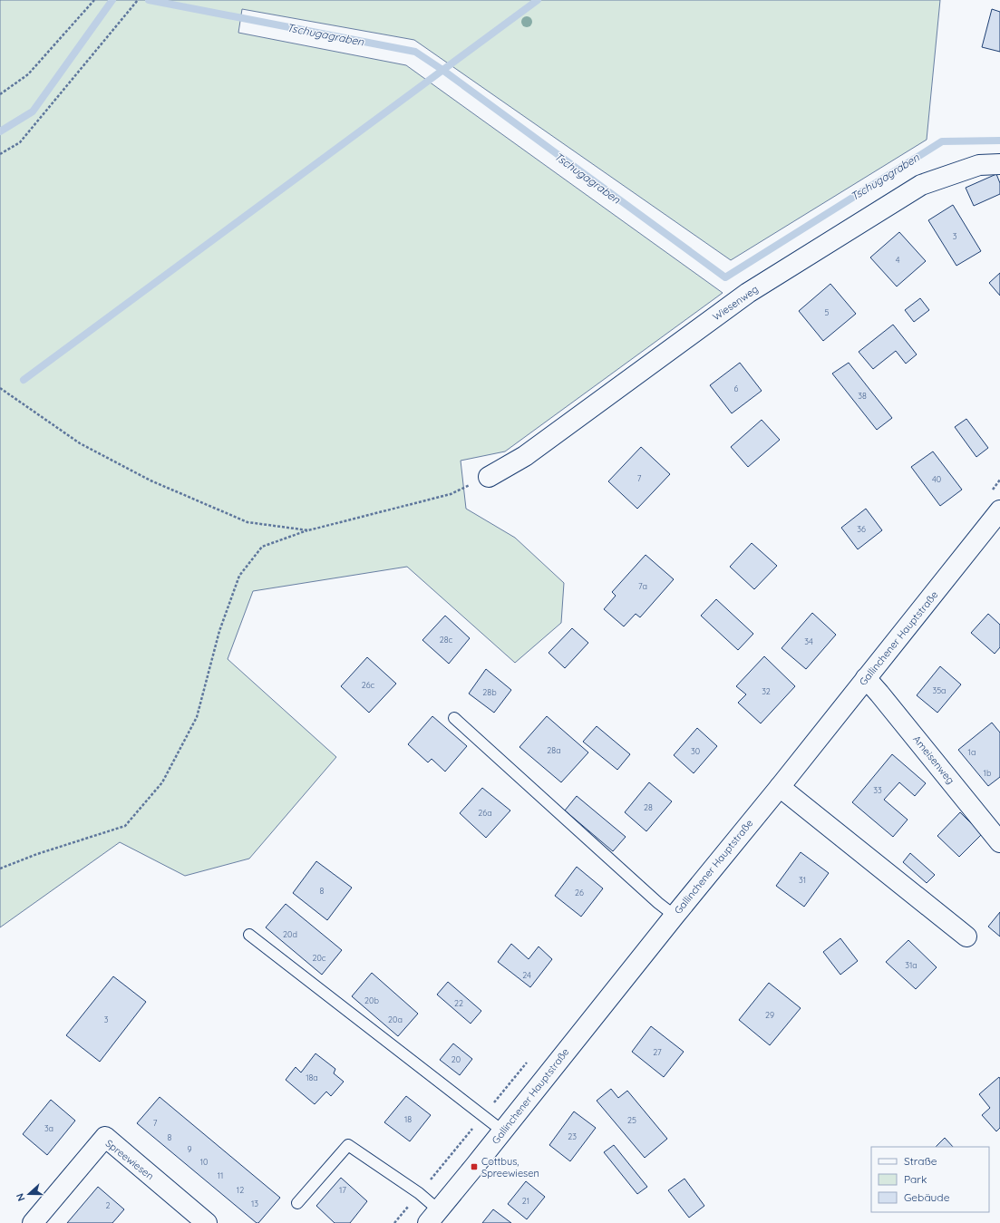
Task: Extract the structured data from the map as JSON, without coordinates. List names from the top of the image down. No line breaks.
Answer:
{"streets":{"street":["Wiesenweg","Gallinchener Hauptstraße","Ameisenweg","Spreewiesen"]},"crossings":[["Gallinchener Hauptstraße","Ameisenweg"]],"water":["Tschugagraben"],"places":{"transit":["Cottbus, Spreewiesen"]},"house_numbers":["3","4","5","6","38","7","40","36","7a","28c","34","26c","35a","32","28b","28a","30","1a","1b","33","28","26a","31","8","26","20d","20c","31a","24","20b","22","29","3","20a","27","20","18a","18","25","7","3a","23","8","9","10","11","12","17","21","13","2"],"legend":["Straße","Park","Gebäude"],"north":"left"}
